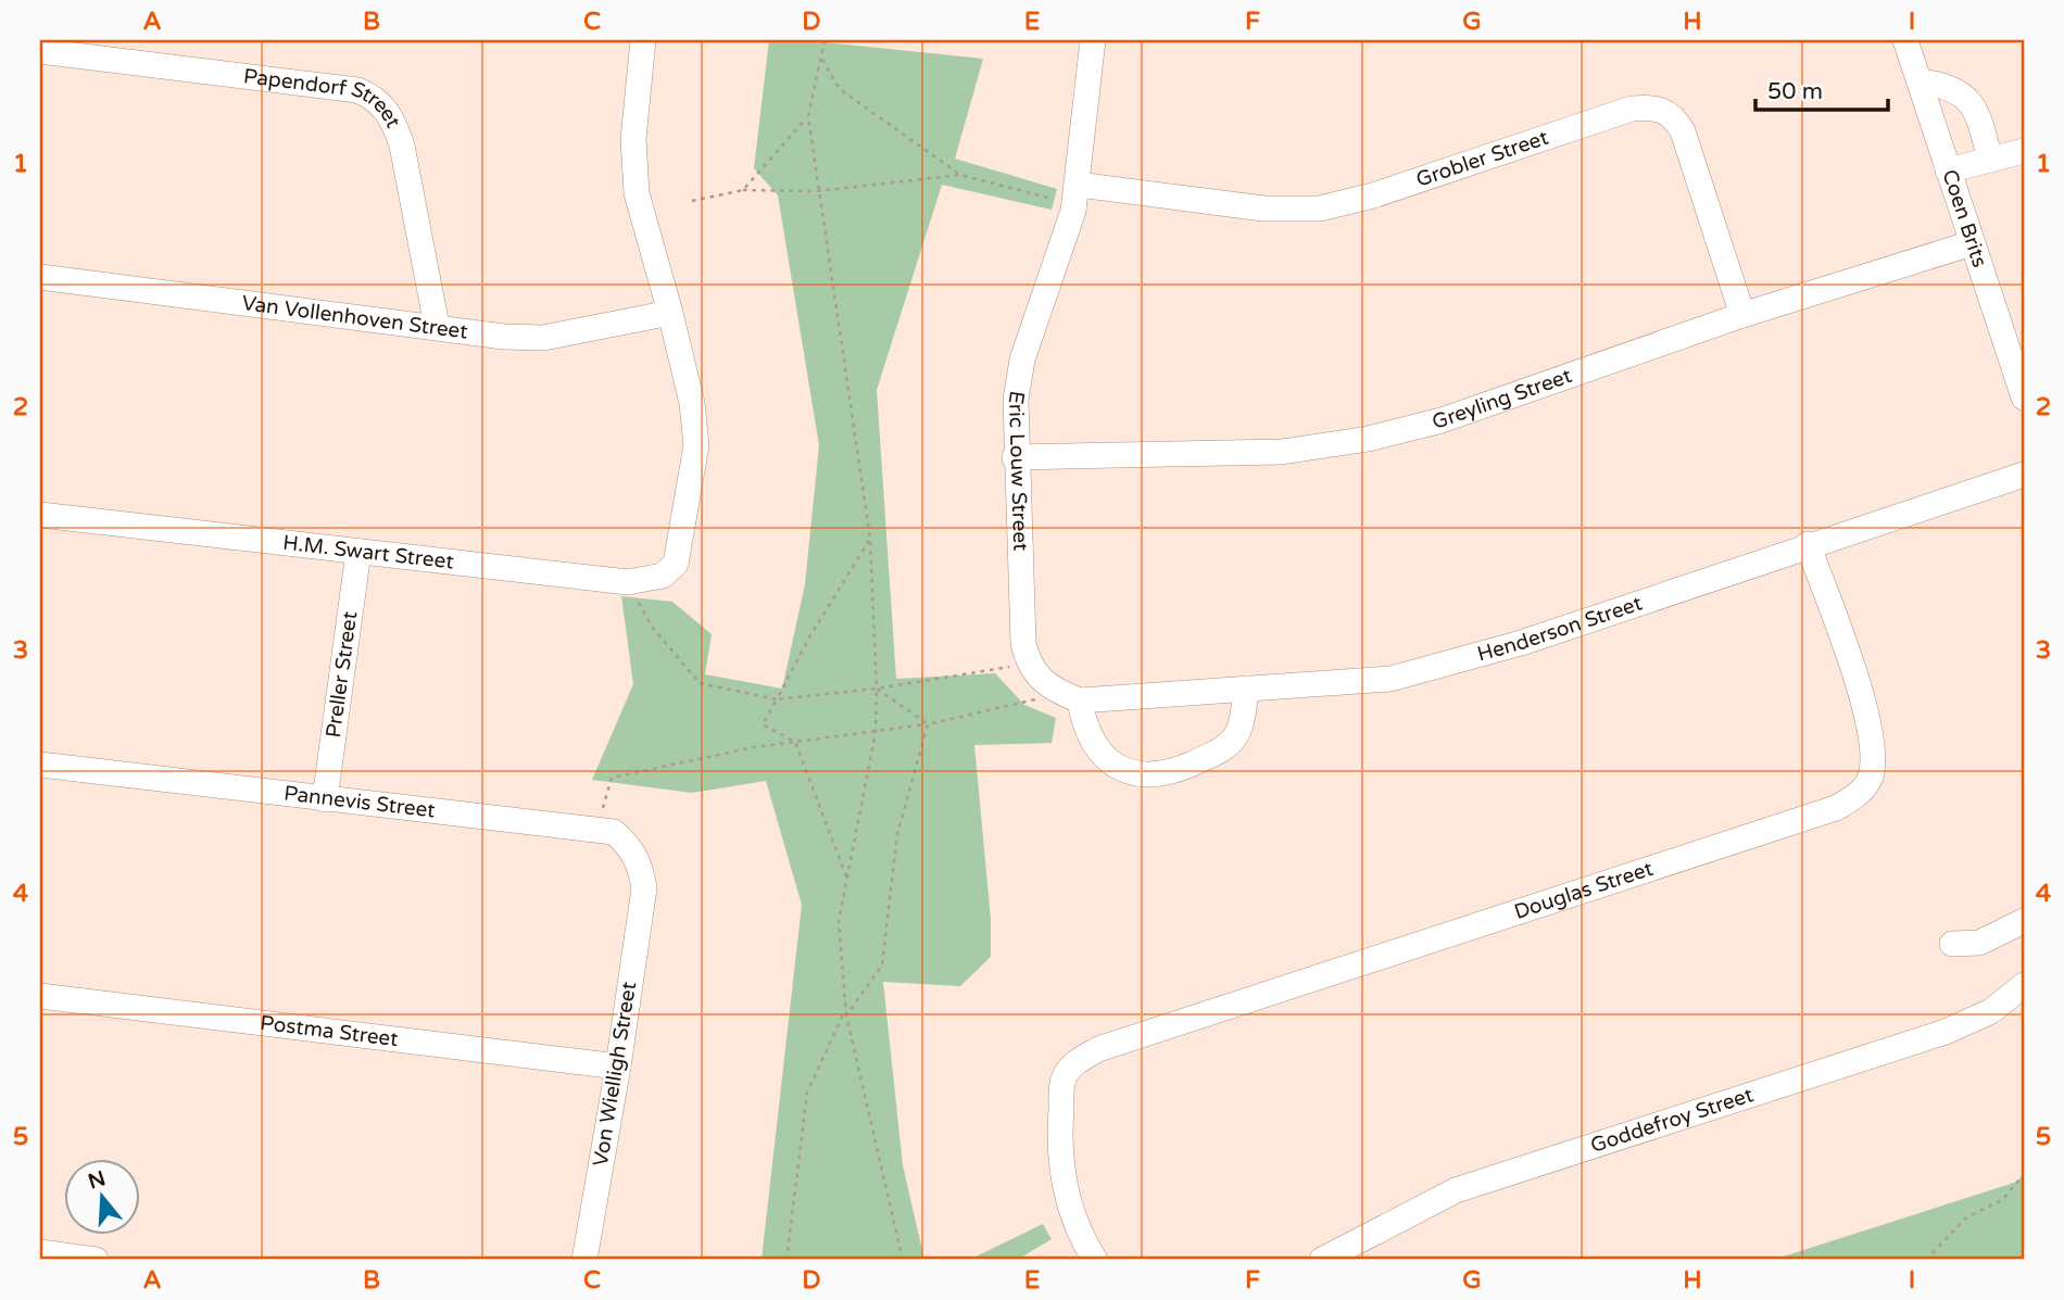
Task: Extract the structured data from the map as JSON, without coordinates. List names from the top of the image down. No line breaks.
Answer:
{"streets":{"street":["Papendorf Street","Grobler Street","Coen Brits","Van Vollenhoven Street","Greyling Street","Eric Louw Street","H.M. Swart Street","Henderson Street","Preller Street","Pannevis Street","Douglas Street","Postma Street","Von Wielligh Street","Goddefroy Street"]},"crossings":[["Papendorf Street","Van Vollenhoven Street"],["Grobler Street","Greyling Street"],["Grobler Street","Eric Louw Street"],["Coen Brits","Greyling Street"],["Van Vollenhoven Street","H.M. Swart Street"],["Greyling Street","Eric Louw Street"],["H.M. Swart Street","Preller Street"],["Henderson Street","Douglas Street"],["Preller Street","Pannevis Street"],["Pannevis Street","Von Wielligh Street"],["Postma Street","Von Wielligh Street"]],"scale_bar":"50 m","north":"top","grid":{"columns":["A","B","C","D","E","F","G","H","I"],"rows":["1","2","3","4","5"]}}
